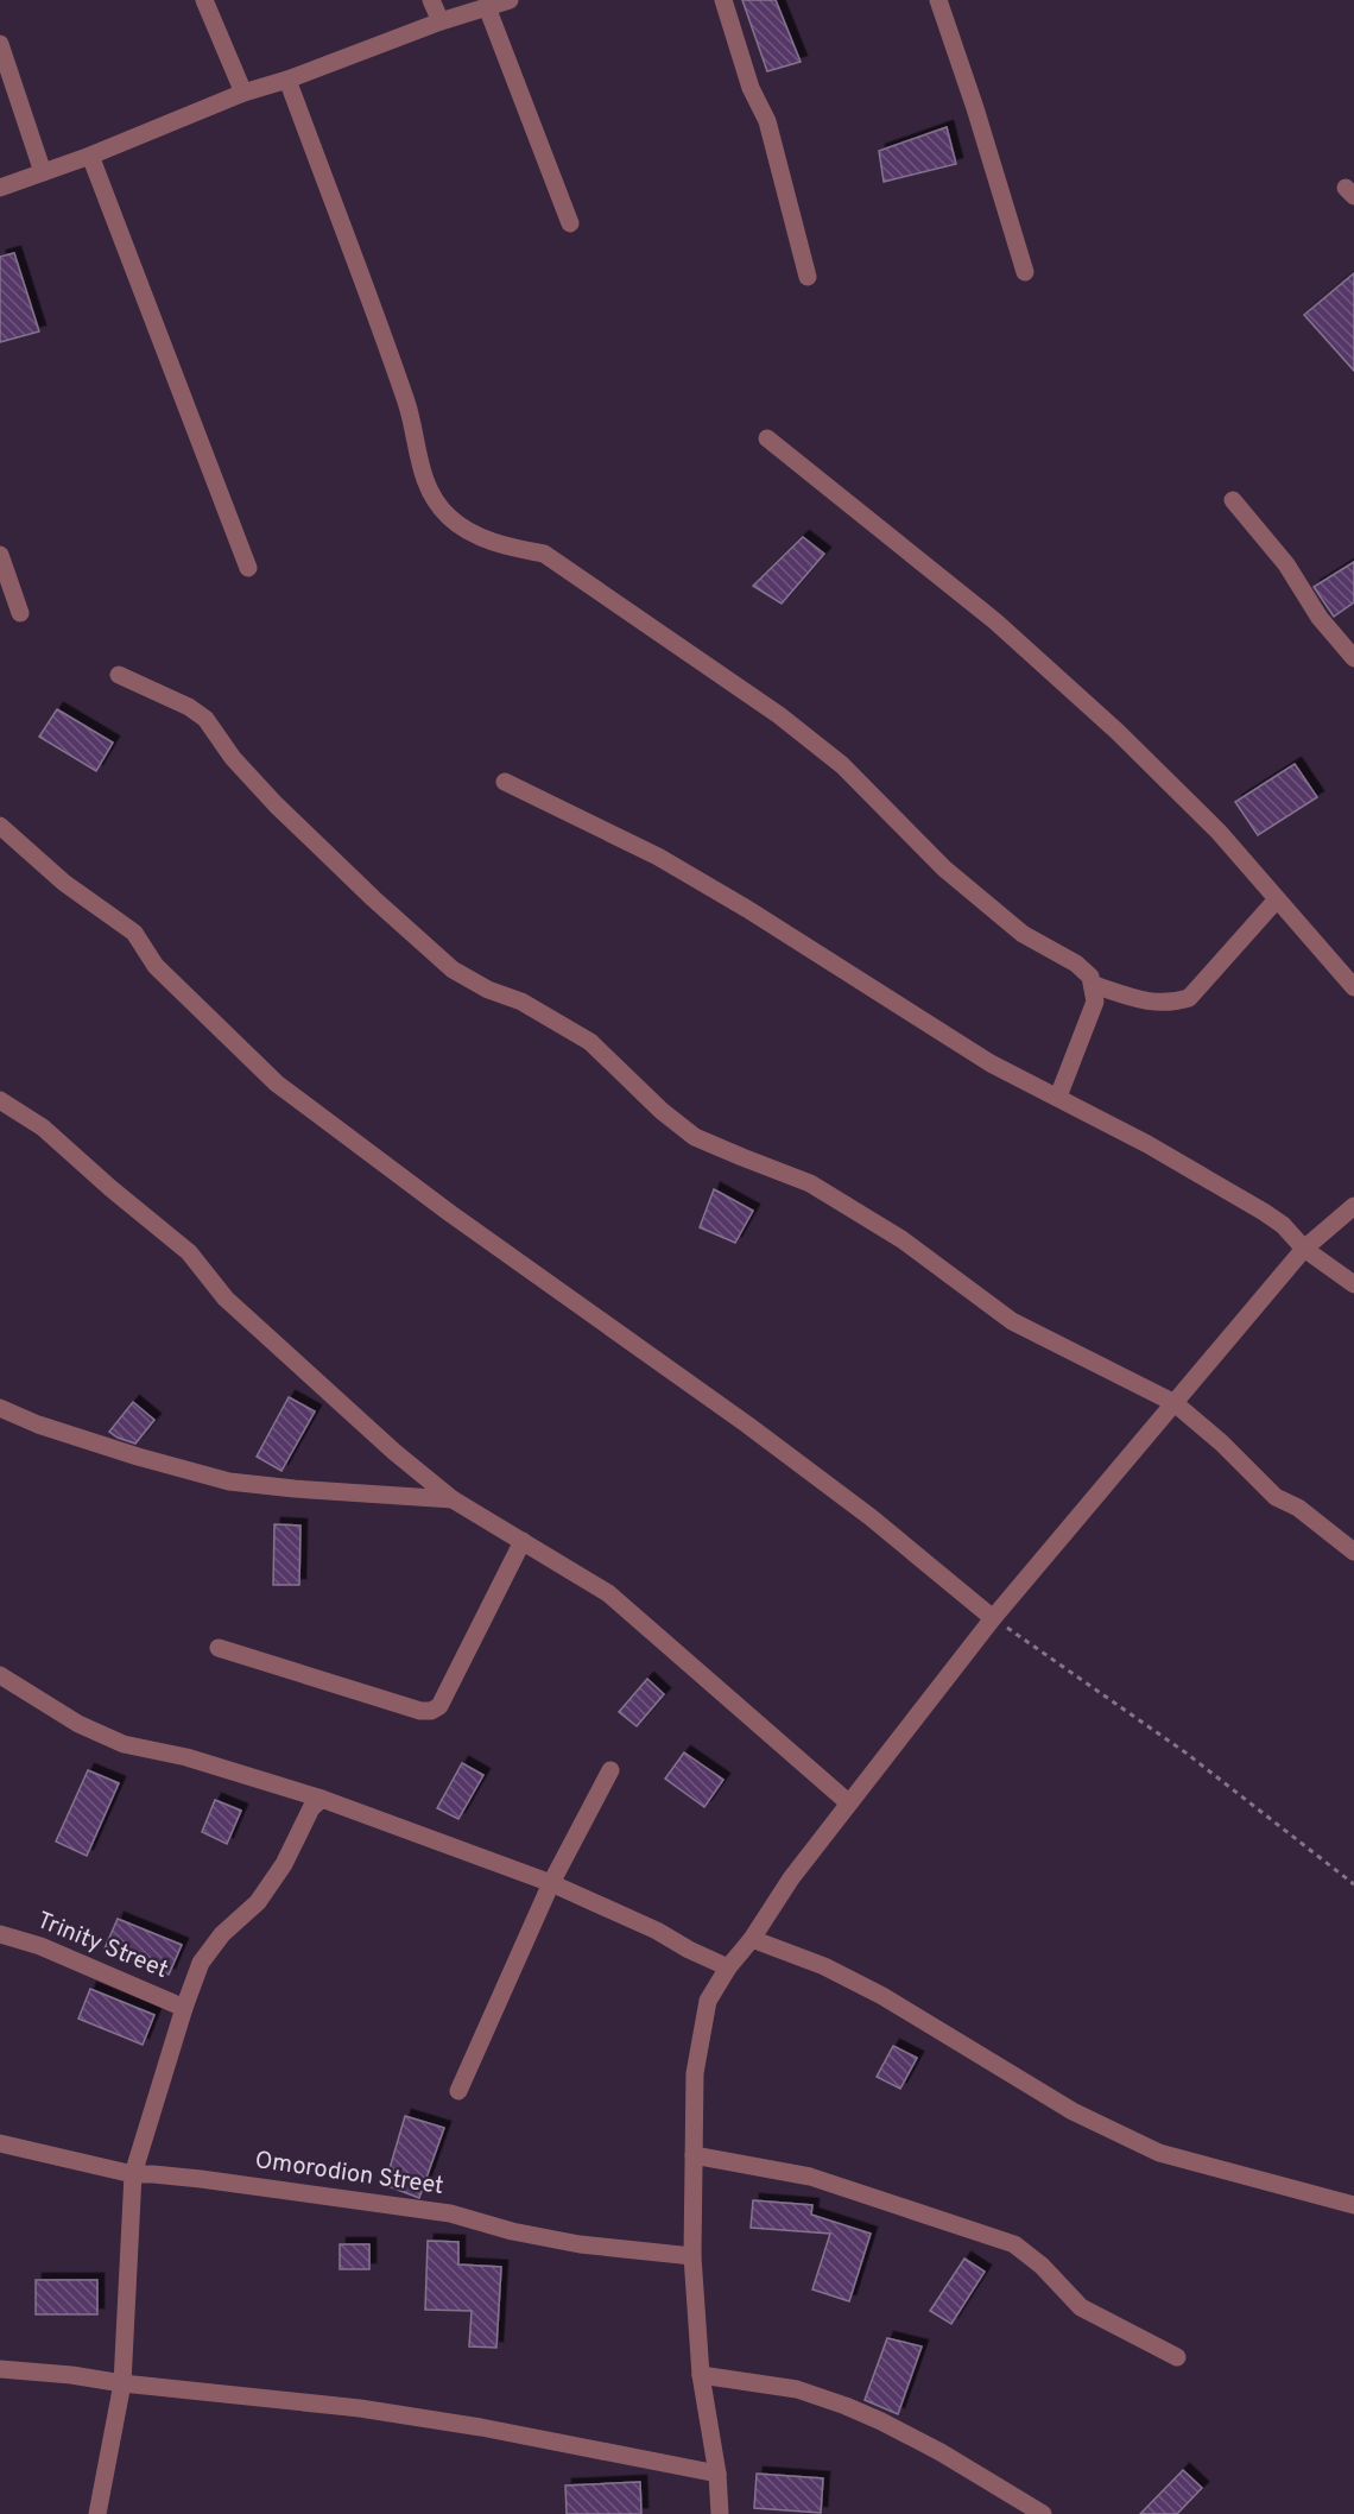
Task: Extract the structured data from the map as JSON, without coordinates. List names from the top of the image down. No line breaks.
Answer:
{"streets":{"street":["Trinity Street","Omorodion Street"]}}
